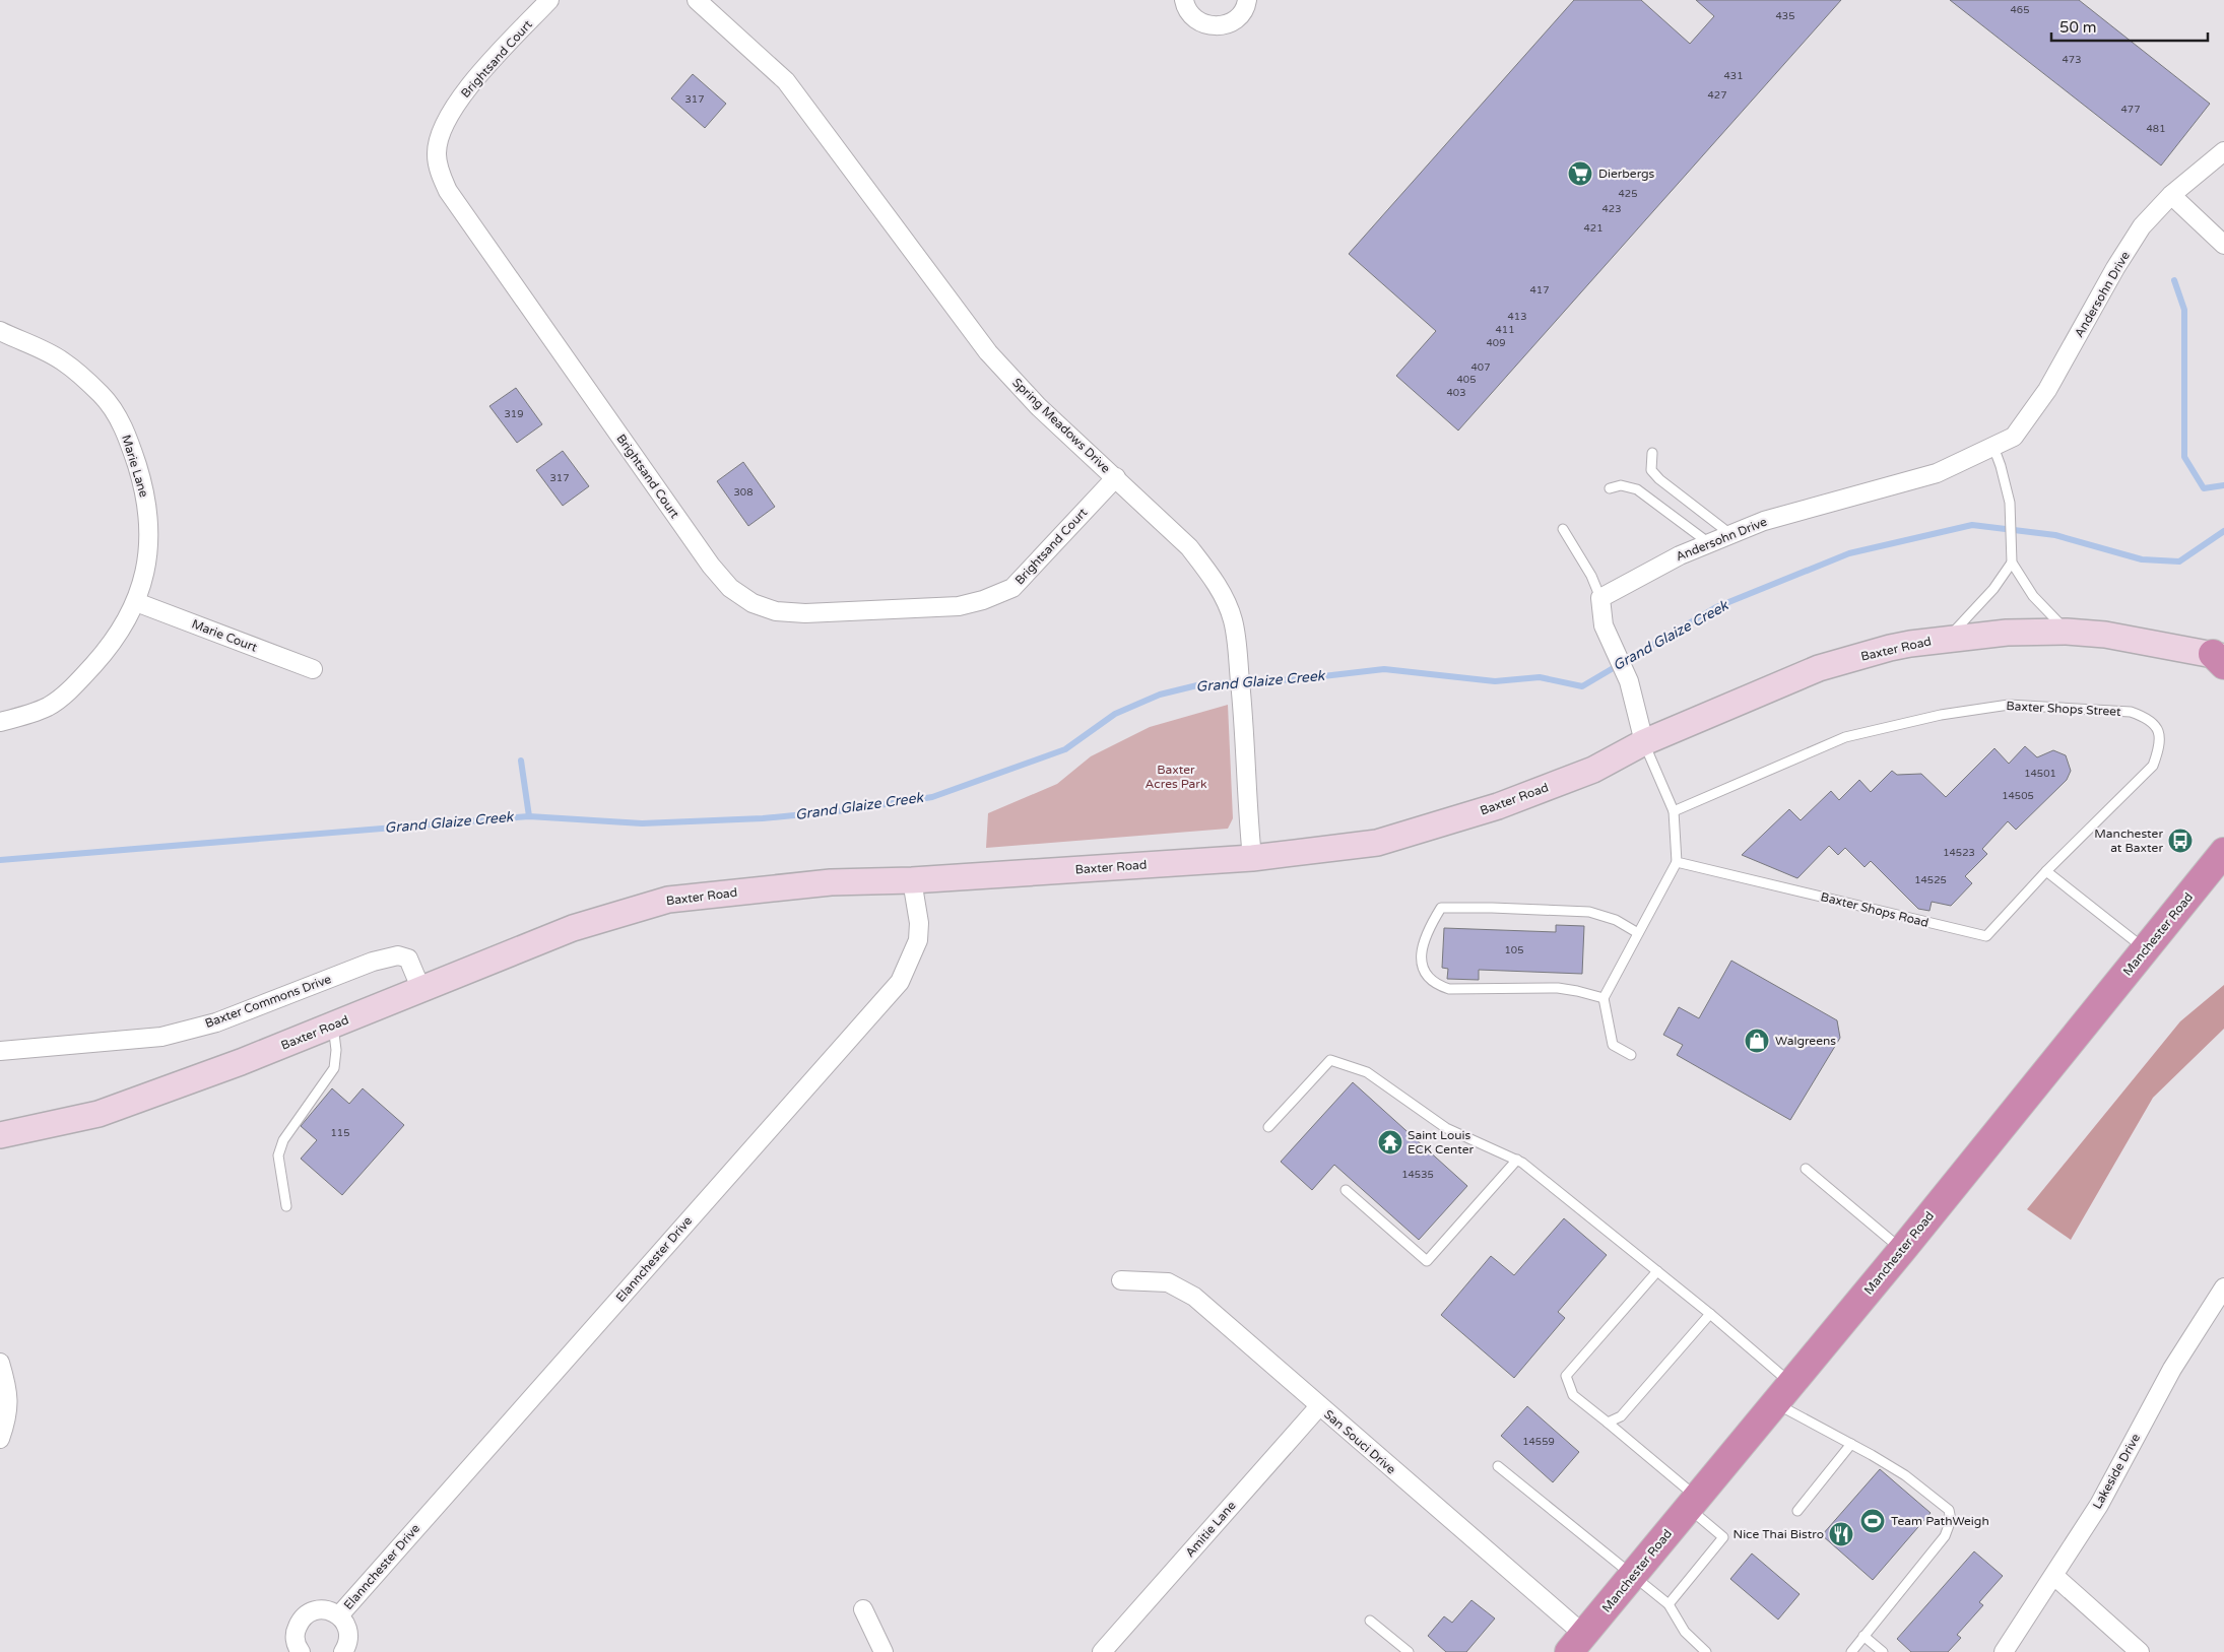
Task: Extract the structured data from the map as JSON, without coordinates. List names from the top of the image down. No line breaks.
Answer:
{"streets":{"highway":["Manchester Road"],"main road":["Baxter Road"],"street":["Brightsand Court","Andersohn Drive","Spring Meadows Drive","Marie Lane","Marie Court","Baxter Commons Drive","Elannchester Drive","San Souci Drive","Lakeside Drive","Amitie Lane"],"lane":["Baxter Shops Street","Baxter Shops Road"]},"crossings":[["Brightsand Court","Spring Meadows Drive"],["Spring Meadows Drive","Baxter Road"],["Marie Lane","Marie Court"],["Baxter Road","Baxter Commons Drive"],["Baxter Road","Elannchester Drive"],["Baxter Shops Street","Baxter Shops Road"],["Manchester Road","San Souci Drive"],["San Souci Drive","Amitie Lane"]],"water":["Grand Glaize Creek"],"parks":["Baxter Acres Park"],"places":{"supermarket":["Dierbergs"],"bus stop":["Manchester at Baxter"],"shop":["Walgreens"],"temple":["Saint Louis ECK Center"],"sports":["Team PathWeigh"],"restaurant":["Nice Thai Bistro"]},"house_numbers":["465","435","473","431","427","317","477","481","425","423","421","417","413","411","409","407","405","403","319","317","308","14501","14505","14523","14525","105","115","14535","14559"],"scale_bar":"50 m"}
